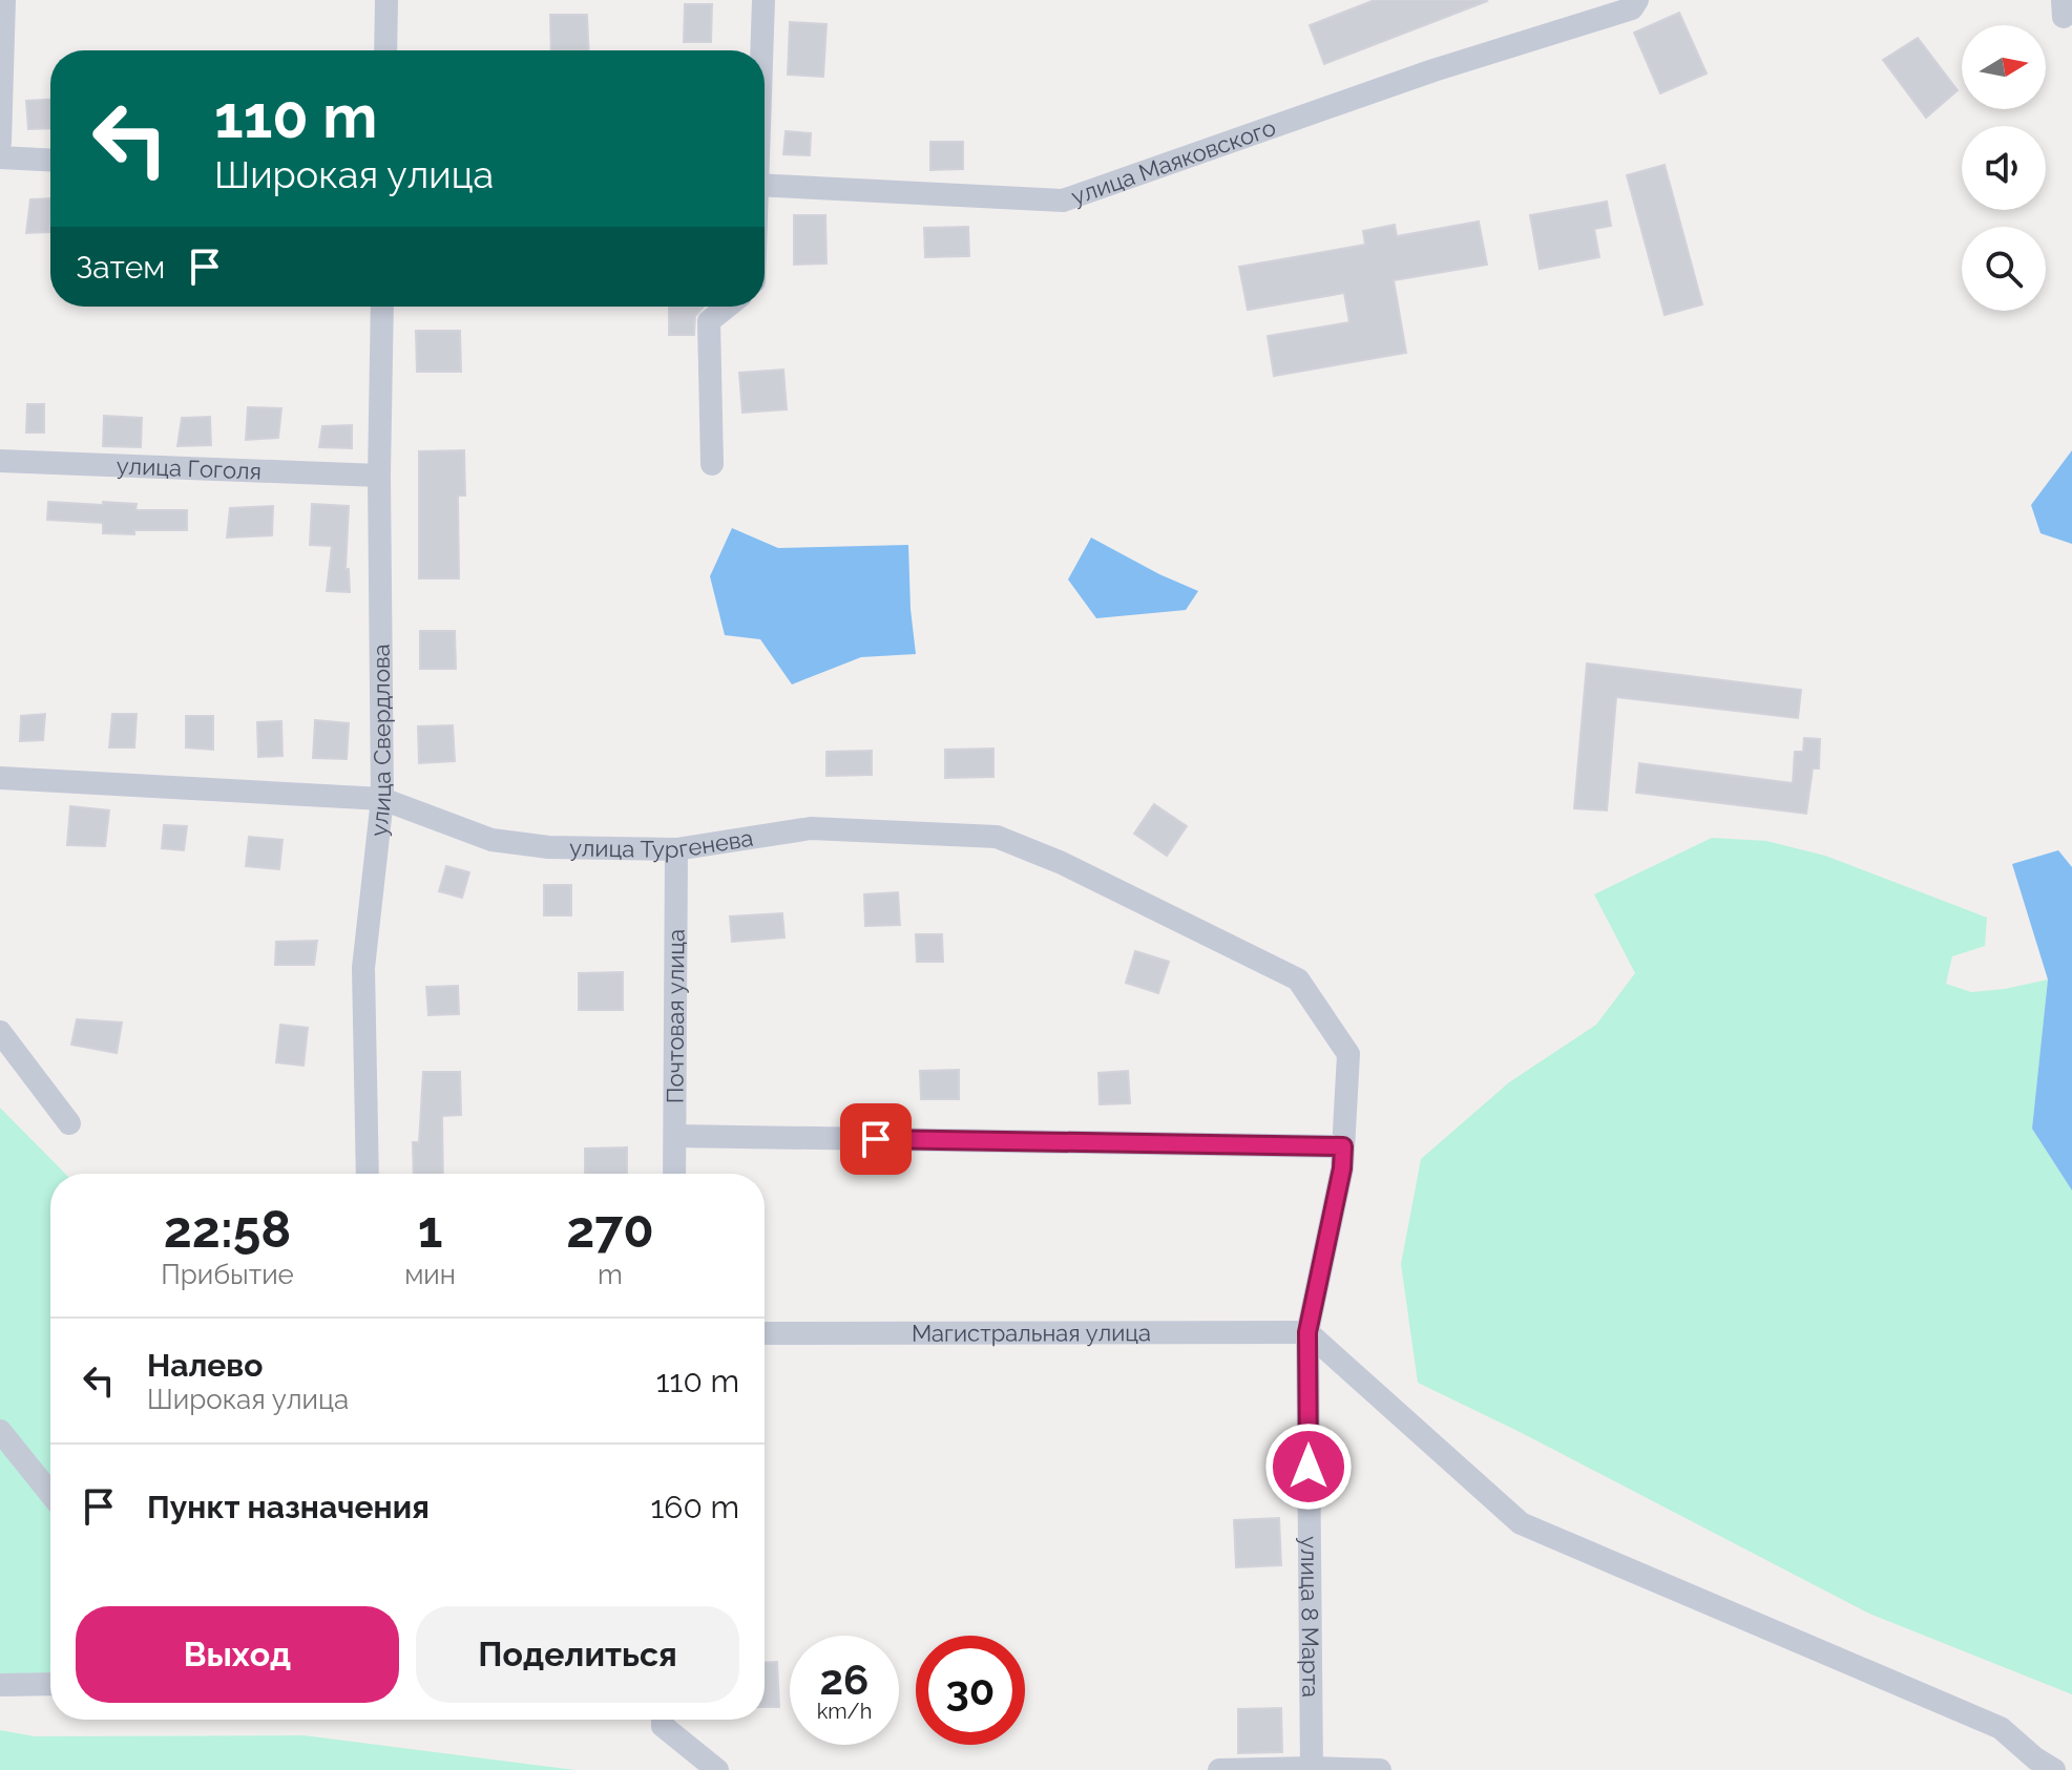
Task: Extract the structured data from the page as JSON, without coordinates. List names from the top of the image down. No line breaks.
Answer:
{"streets":{"street":["улица Маяковского","улица Гоголя","улица Свердлова","улица Тургенева","Почтовая улица","Магистральная улица","улица 8 Марта"]},"crossings":[["улица Гоголя","улица Свердлова"],["улица Свердлова","улица Тургенева"],["улица Тургенева","Почтовая улица"],["улица Тургенева","улица 8 Марта"],["Магистральная улица","улица 8 Марта"]],"north":"right","page":{"turn":["110 m","Широкая улица"],"then":"Затем","eta":["22:58","Прибытие","1","мин","270","m"],"list":[{"name":"Налево","note":"Широкая улица","value":"110 m"},{"name":"Пункт назначения","value":"160 m"}],"buttons":["Выход","Поделиться"],"speed":"26 km/h","limit":"30"}}
